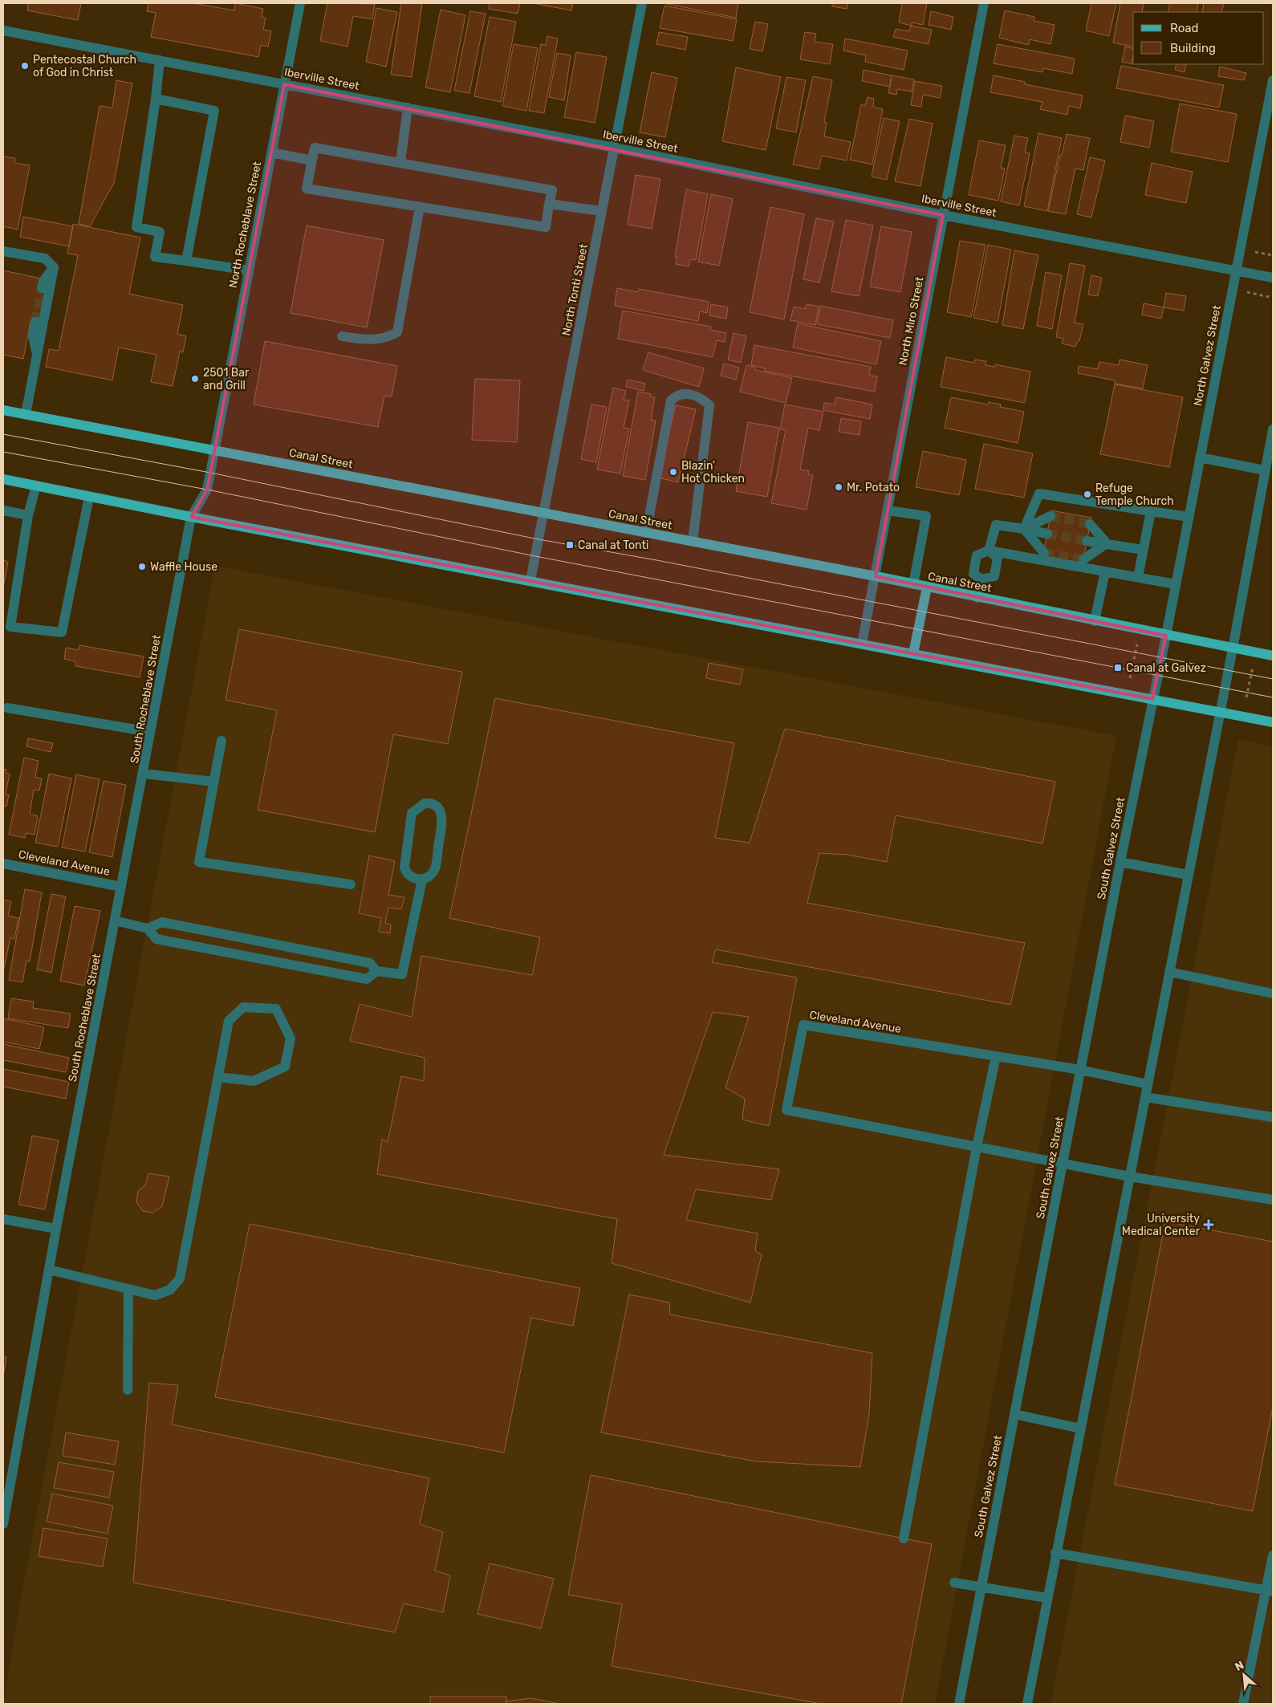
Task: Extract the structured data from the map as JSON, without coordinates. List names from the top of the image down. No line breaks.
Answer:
{"streets":{"main road":["Canal Street"],"street":["Iberville Street","North Rocheblave Street","North Tonti Street","North Miro Street","North Galvez Street","South Rocheblave Street","South Galvez Street","Cleveland Avenue"]},"crossings":[["Iberville Street","North Rocheblave Street"],["Iberville Street","North Tonti Street"],["Iberville Street","North Miro Street"],["Iberville Street","North Galvez Street"],["North Rocheblave Street","Canal Street"],["North Rocheblave Street","South Rocheblave Street"],["North Tonti Street","Canal Street"],["North Miro Street","Canal Street"],["North Galvez Street","Canal Street"],["North Galvez Street","South Galvez Street"],["Canal Street","South Galvez Street"],["South Rocheblave Street","Cleveland Avenue"],["South Galvez Street","Cleveland Avenue"]],"places":{"other":["Pentecostal Church of God in Christ","2501 Bar and Grill","Blazin' Hot Chicken","Mr. Potato","Refuge Temple Church","Waffle House"],"transit":["Canal at Tonti","Canal at Galvez"],"health":["University Medical Center"]},"legend":["Road","Building"],"north":"top left"}
